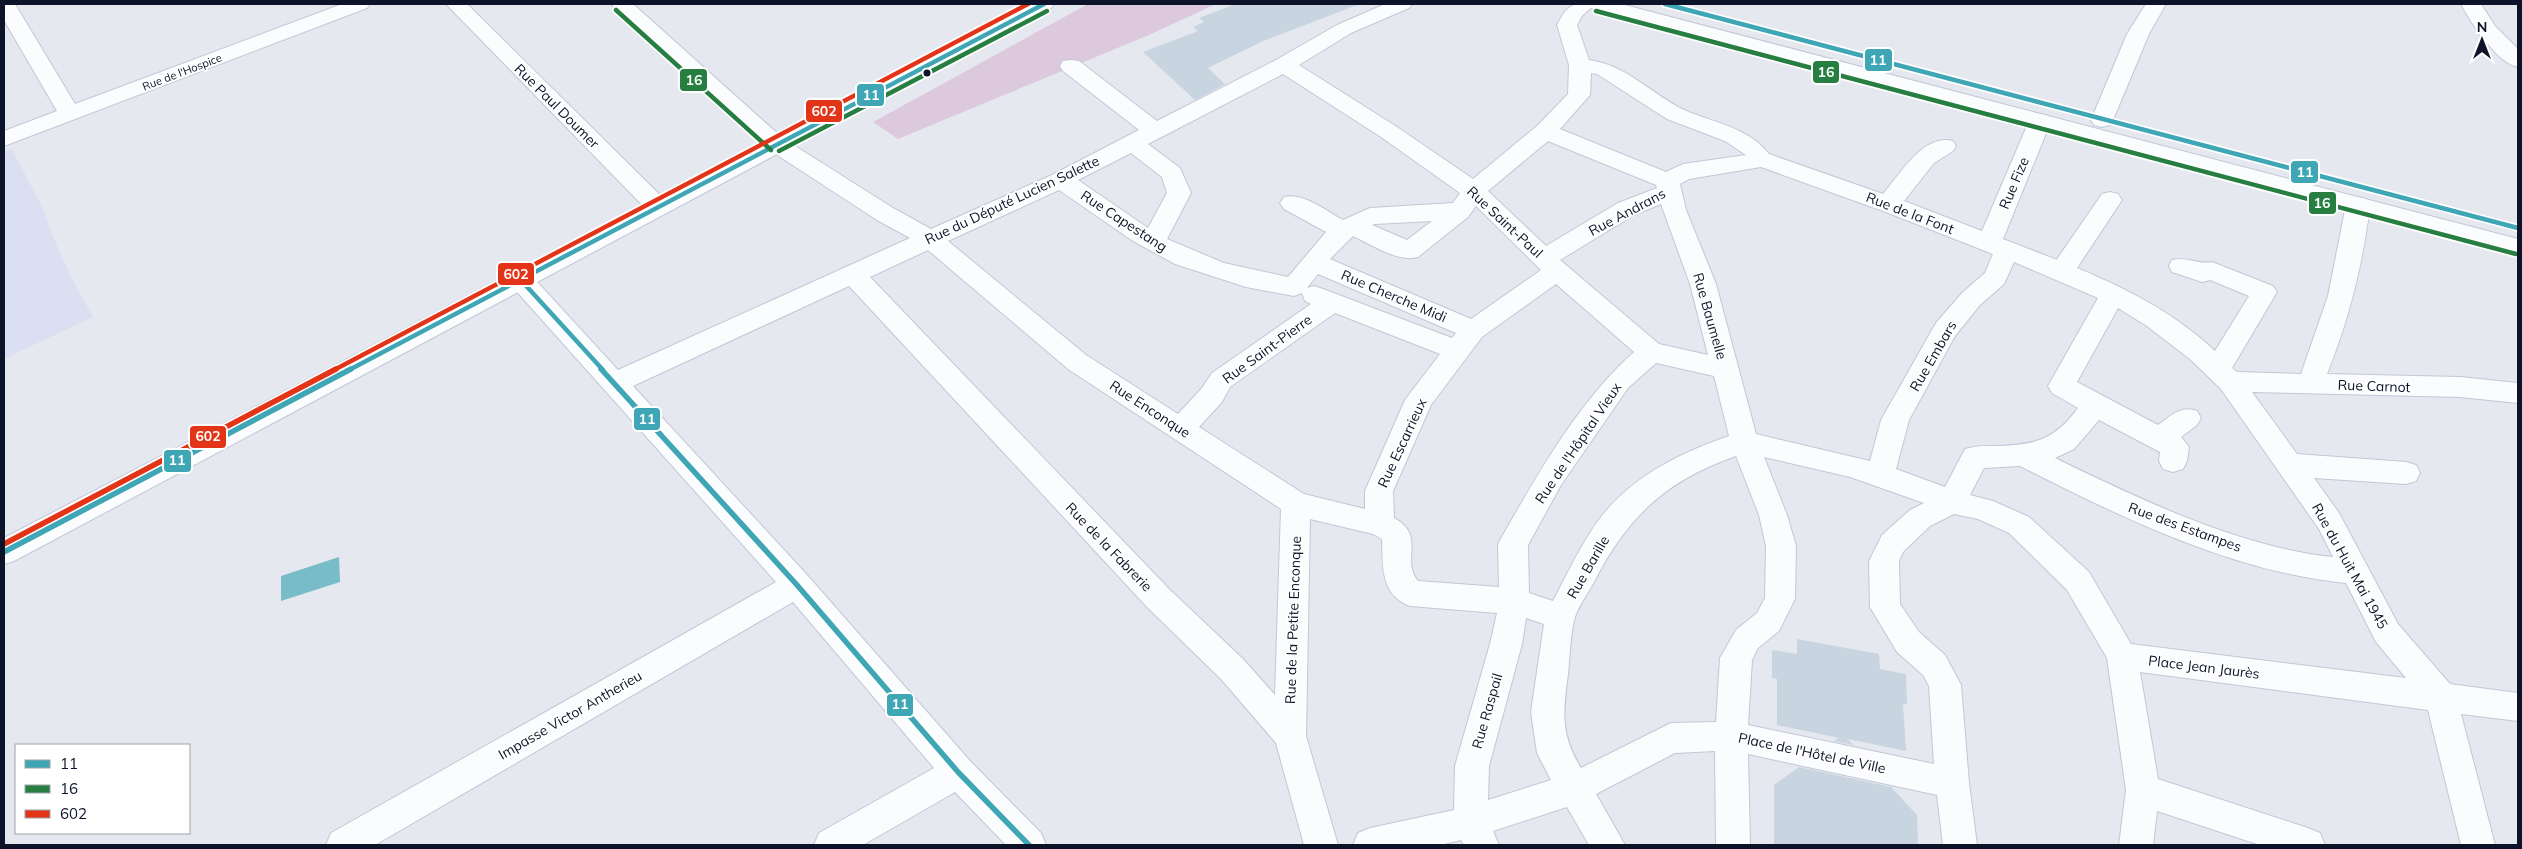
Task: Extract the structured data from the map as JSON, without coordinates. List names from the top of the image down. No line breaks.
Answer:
{"streets":{"street":["Rue de l'Hospice","Rue Paul Doumer","Rue Fize","Rue du Député Lucien Salette","Rue Andrans","Rue de la Font","Rue Capestang","Rue Saint-Paul","Rue Cherche Midi","Rue Baumelle","Rue Saint-Pierre","Rue Embars","Rue Carnot","Rue Enconque","Rue Escarrieux","Rue de l'Hôpital Vieux","Rue des Estampes","Rue de la Fabrerie","Rue du Huit Mai 1945","Rue Barille","Rue de la Petite Enconque","Place Jean Jaurès","Rue Raspail","Impasse Victor Antherieu","Place de l'Hôtel de Ville"]},"crossings":[["Rue Fize","Rue de la Font"],["Rue Fize","Rue Embars"],["Rue du Député Lucien Salette","Rue Capestang"],["Rue du Député Lucien Salette","Rue Saint-Paul"],["Rue du Député Lucien Salette","Rue Enconque"],["Rue du Député Lucien Salette","Rue de la Fabrerie"],["Rue Andrans","Rue de la Font"],["Rue Andrans","Rue Saint-Paul"],["Rue Andrans","Rue Baumelle"],["Rue Andrans","Rue Escarrieux"],["Rue de la Font","Rue Embars"],["Rue de la Font","Rue Carnot"],["Rue de la Font","Rue du Huit Mai 1945"],["Rue Capestang","Rue Saint-Pierre"],["Rue Saint-Paul","Rue Baumelle"],["Rue Saint-Paul","Rue Escarrieux"],["Rue Saint-Paul","Rue de l'Hôpital Vieux"],["Rue Cherche Midi","Rue Escarrieux"],["Rue Baumelle","Rue Barille"],["Rue Baumelle","Place de l'Hôtel de Ville"],["Rue Saint-Pierre","Rue Enconque"],["Rue Carnot","Rue du Huit Mai 1945"],["Rue Enconque","Rue Escarrieux"],["Rue Enconque","Rue de la Petite Enconque"],["Rue Escarrieux","Rue de l'Hôpital Vieux"],["Rue Escarrieux","Rue Barille"],["Rue Escarrieux","Rue Raspail"],["Rue de l'Hôpital Vieux","Rue Raspail"],["Rue des Estampes","Rue du Huit Mai 1945"],["Rue de la Fabrerie","Rue de la Petite Enconque"],["Rue du Huit Mai 1945","Place Jean Jaurès"],["Rue Barille","Place de l'Hôtel de Ville"]],"lines":["transit line 11","transit line 602","transit line 16"],"legend":["11","16","602"],"north":"top"}
